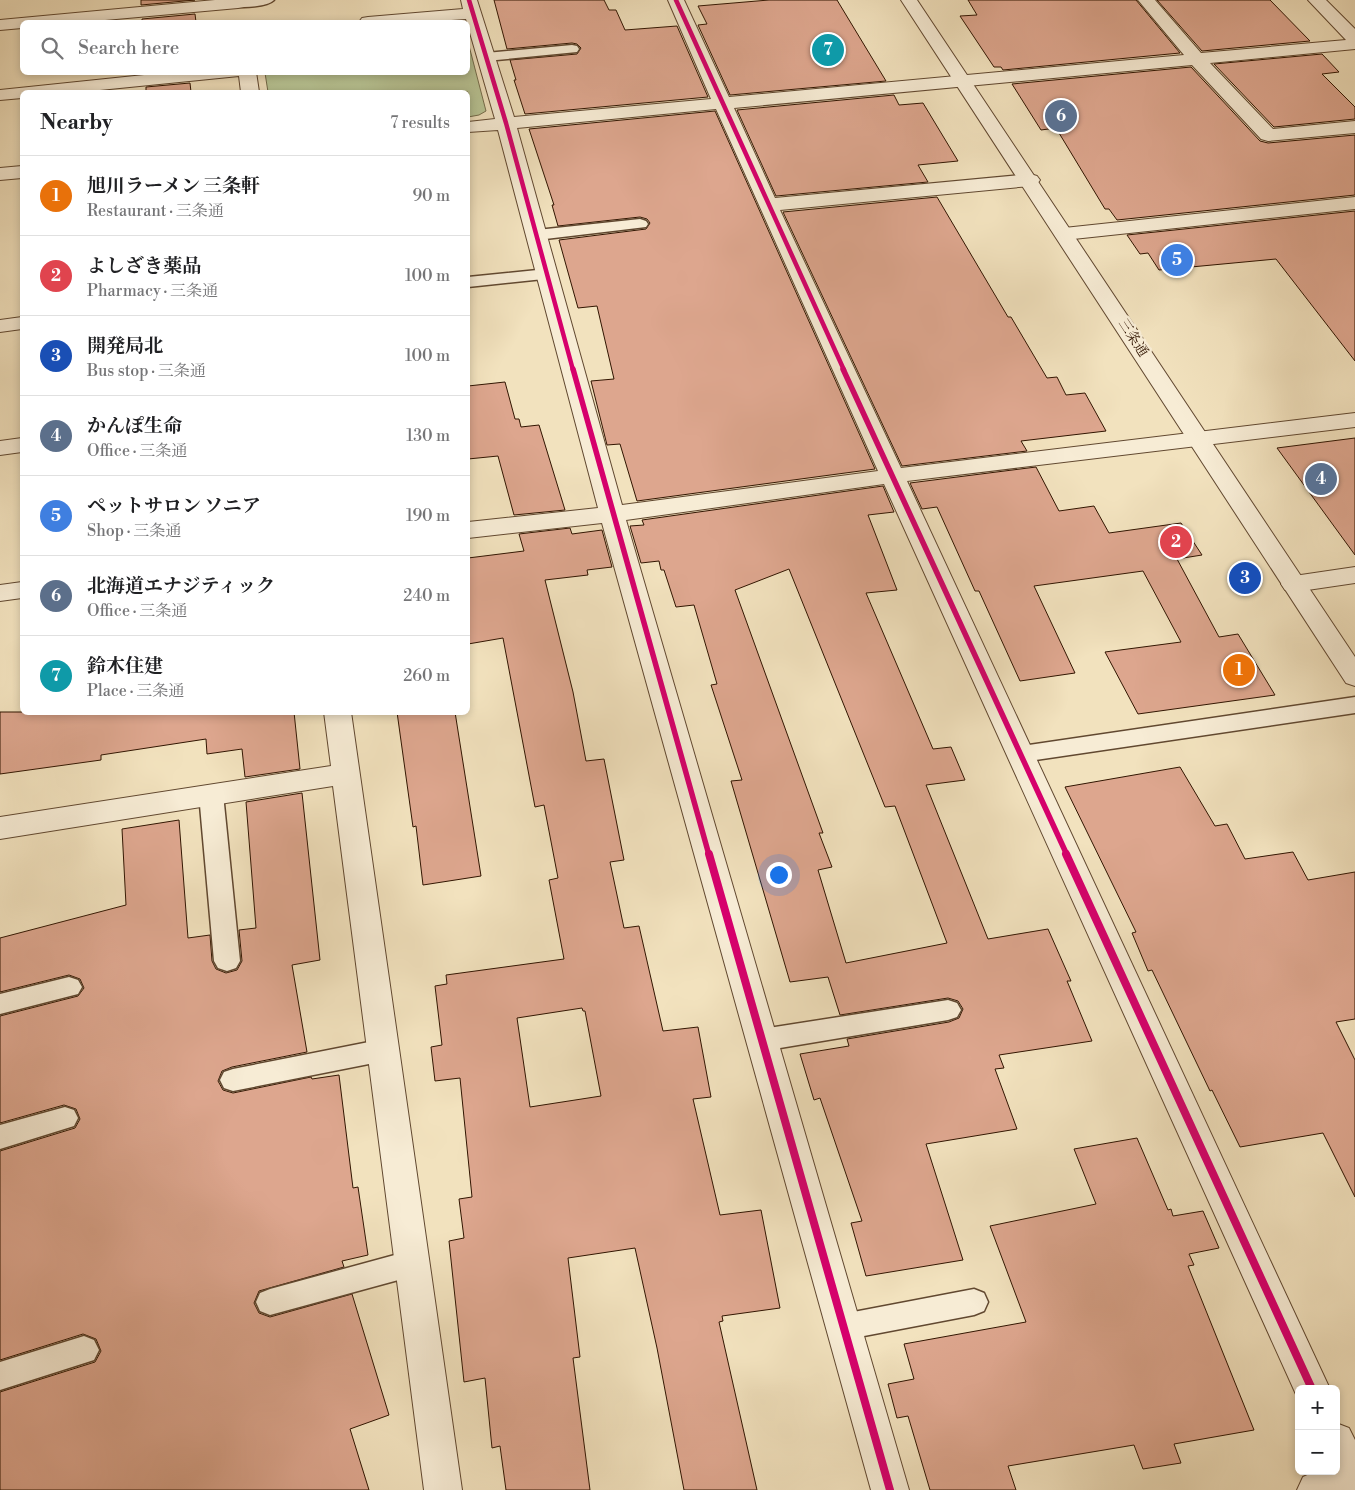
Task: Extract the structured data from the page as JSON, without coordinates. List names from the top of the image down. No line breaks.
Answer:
{"streets":{"street":["三条通"]},"page":{"search":"Search here","pins":["7","6","5","4","2","3","1"],"heading":["Nearby","7 results"],"list":[{"mark":"1","name":"旭川ラーメン 三条軒","note":"Restaurant · 三条通","value":"90 m"},{"mark":"2","name":"よしざき薬品","note":"Pharmacy · 三条通","value":"100 m"},{"mark":"3","name":"開発局北","note":"Bus stop · 三条通","value":"100 m"},{"mark":"4","name":"かんぽ生命","note":"Office · 三条通","value":"130 m"},{"mark":"5","name":"ペットサロン ソニア","note":"Shop · 三条通","value":"190 m"},{"mark":"6","name":"北海道エナジティック","note":"Office · 三条通","value":"240 m"},{"mark":"7","name":"鈴木住建","note":"Place · 三条通","value":"260 m"}],"map_buttons":["+","−"]}}
